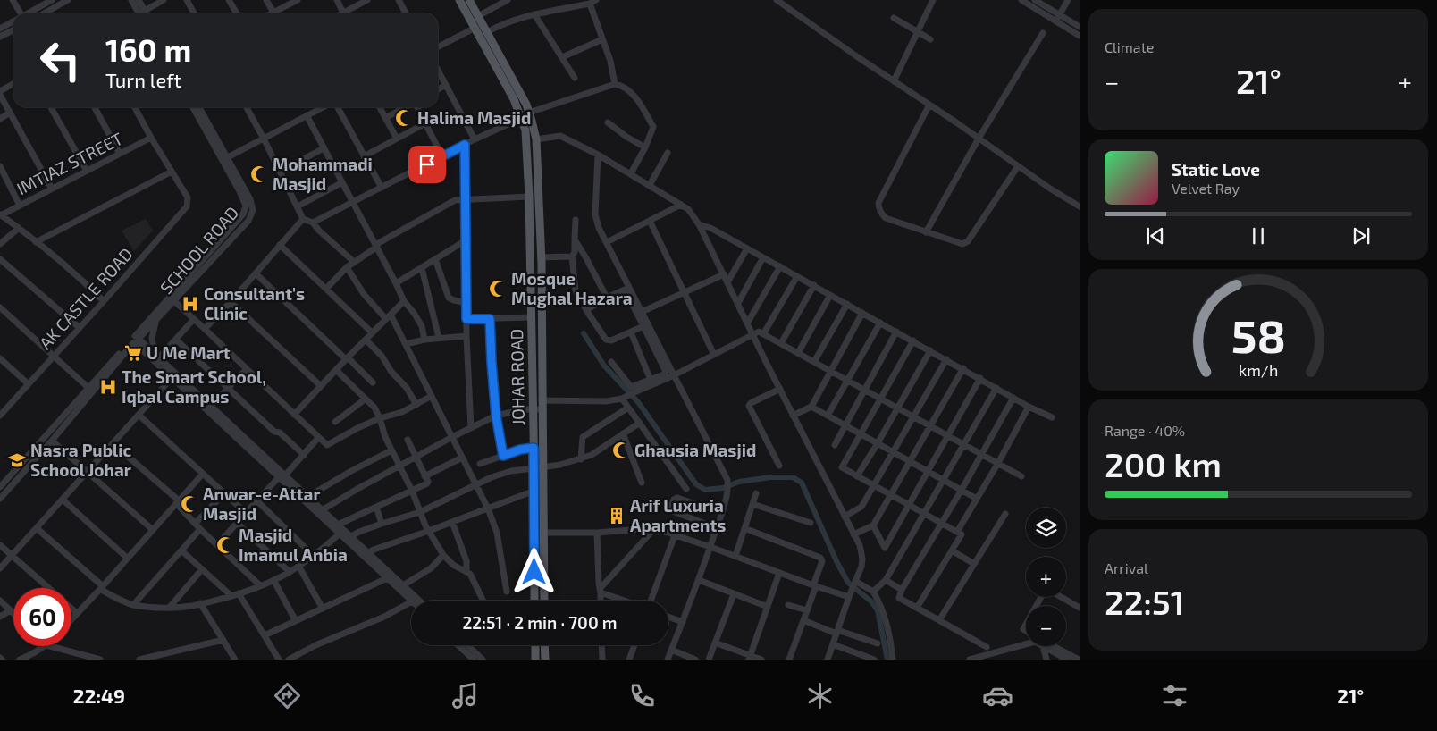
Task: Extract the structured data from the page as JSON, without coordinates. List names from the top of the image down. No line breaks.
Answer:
{"streets":{"main road":["JOHAR ROAD"],"street":["IMTIAZ STREET","SCHOOL ROAD","AK CASTLE ROAD"]},"places":{"mosque":["Halima Masjid","Mohammadi Masjid","Mosque Mughal Hazara","Ghausia Masjid","Anwar-e-Attar Masjid","Masjid Imamul Anbia"],"hospital":["Consultant's Clinic","The Smart School, Iqbal Campus"],"supermarket":["U Me Mart"],"school or university":["Nasra Public School Johar"],"building":["Arif Luxuria Apartments"]},"page":{"tile":["Climate",["Range · 40%","200 km"],["Arrival","22:51"]],"turn":["160 m","Turn left"],"heat":["−","21°","+"],"song":["Static Love","Velvet Ray"],"map_buttons":["+","−"],"limit":"60","trip":"22:51 · 2 min · 700 m","tabs":["22:49","21°"],"gauge":["58","km/h"]}}
